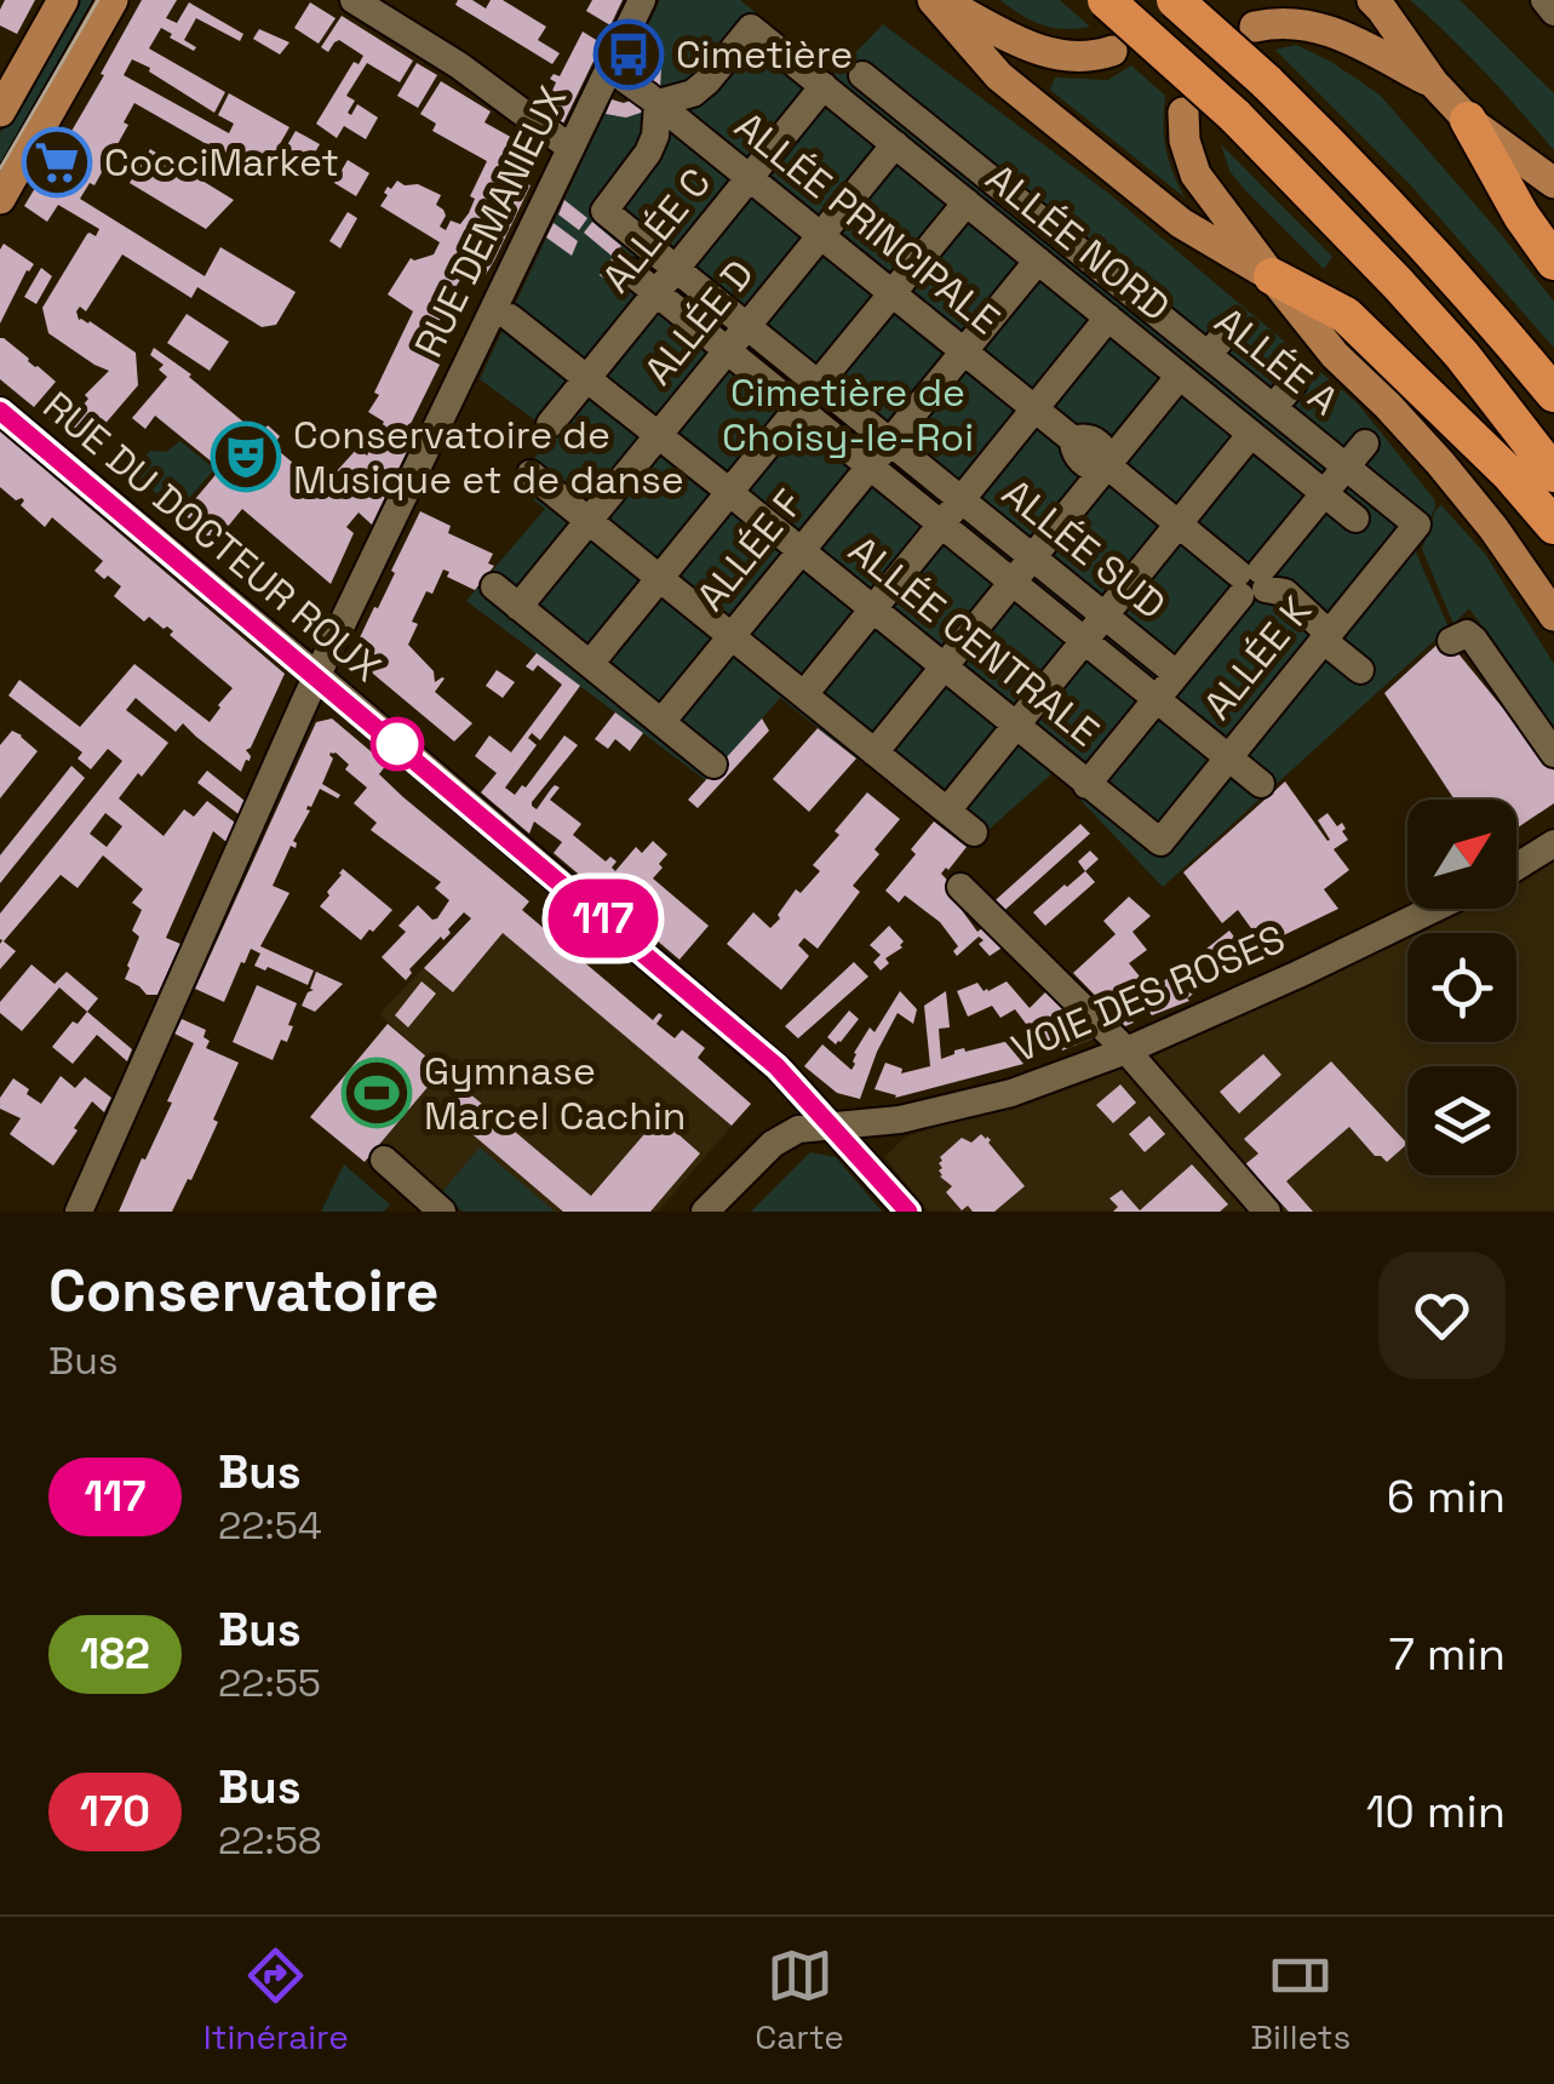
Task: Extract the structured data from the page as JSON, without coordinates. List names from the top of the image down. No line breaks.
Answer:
{"streets":{"street":["RUE DEMANIEUX","ALLÉE PRINCIPALE","ALLÉE C","ALLÉE NORD","ALLÉE D","ALLÉE A","RUE DU DOCTEUR ROUX","ALLÉE SUD","ALLÉE F","ALLÉE CENTRALE","ALLÉE K","VOIE DES ROSES"]},"crossings":[["RUE DEMANIEUX","ALLÉE PRINCIPALE"],["RUE DEMANIEUX","RUE DU DOCTEUR ROUX"],["ALLÉE PRINCIPALE","ALLÉE C"],["ALLÉE PRINCIPALE","ALLÉE NORD"],["ALLÉE PRINCIPALE","ALLÉE D"],["ALLÉE PRINCIPALE","ALLÉE SUD"],["ALLÉE PRINCIPALE","ALLÉE F"],["ALLÉE PRINCIPALE","ALLÉE K"],["ALLÉE C","ALLÉE NORD"],["ALLÉE C","ALLÉE SUD"],["ALLÉE C","ALLÉE CENTRALE"],["ALLÉE NORD","ALLÉE D"],["ALLÉE NORD","ALLÉE SUD"],["ALLÉE NORD","ALLÉE F"],["ALLÉE D","ALLÉE SUD"],["ALLÉE D","ALLÉE CENTRALE"],["ALLÉE A","ALLÉE K"],["RUE DU DOCTEUR ROUX","VOIE DES ROSES"],["ALLÉE SUD","ALLÉE F"],["ALLÉE F","ALLÉE CENTRALE"],["ALLÉE CENTRALE","ALLÉE K"]],"parks":["Cimetière de Choisy-le-Roi"],"places":{"bus stop":["Cimetière"],"supermarket":["CocciMarket"],"theatre":["Conservatoire de Musique et de danse"],"sports":["Gymnase Marcel Cachin"]},"lines":["bus line 117"],"north":"top right","page":{"on_map":"117","heading":["Conservatoire","Bus"],"list":[{"mark":"117","name":"Bus","note":"22:54","value":"6 min"},{"mark":"182","name":"Bus","note":"22:55","value":"7 min"},{"mark":"170","name":"Bus","note":"22:58","value":"10 min"}],"tabs":["Itinéraire","Carte","Billets"]}}
